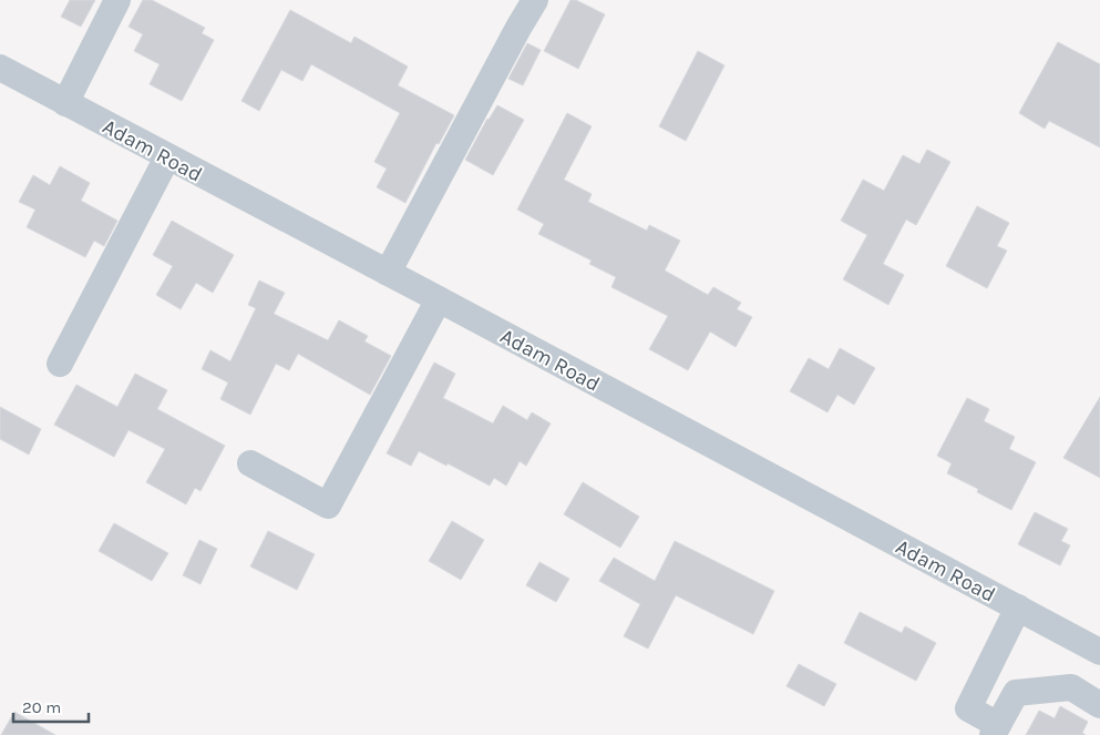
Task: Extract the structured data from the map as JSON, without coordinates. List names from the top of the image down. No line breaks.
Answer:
{"streets":{"street":["Adam Road"]},"scale_bar":"20 m"}
